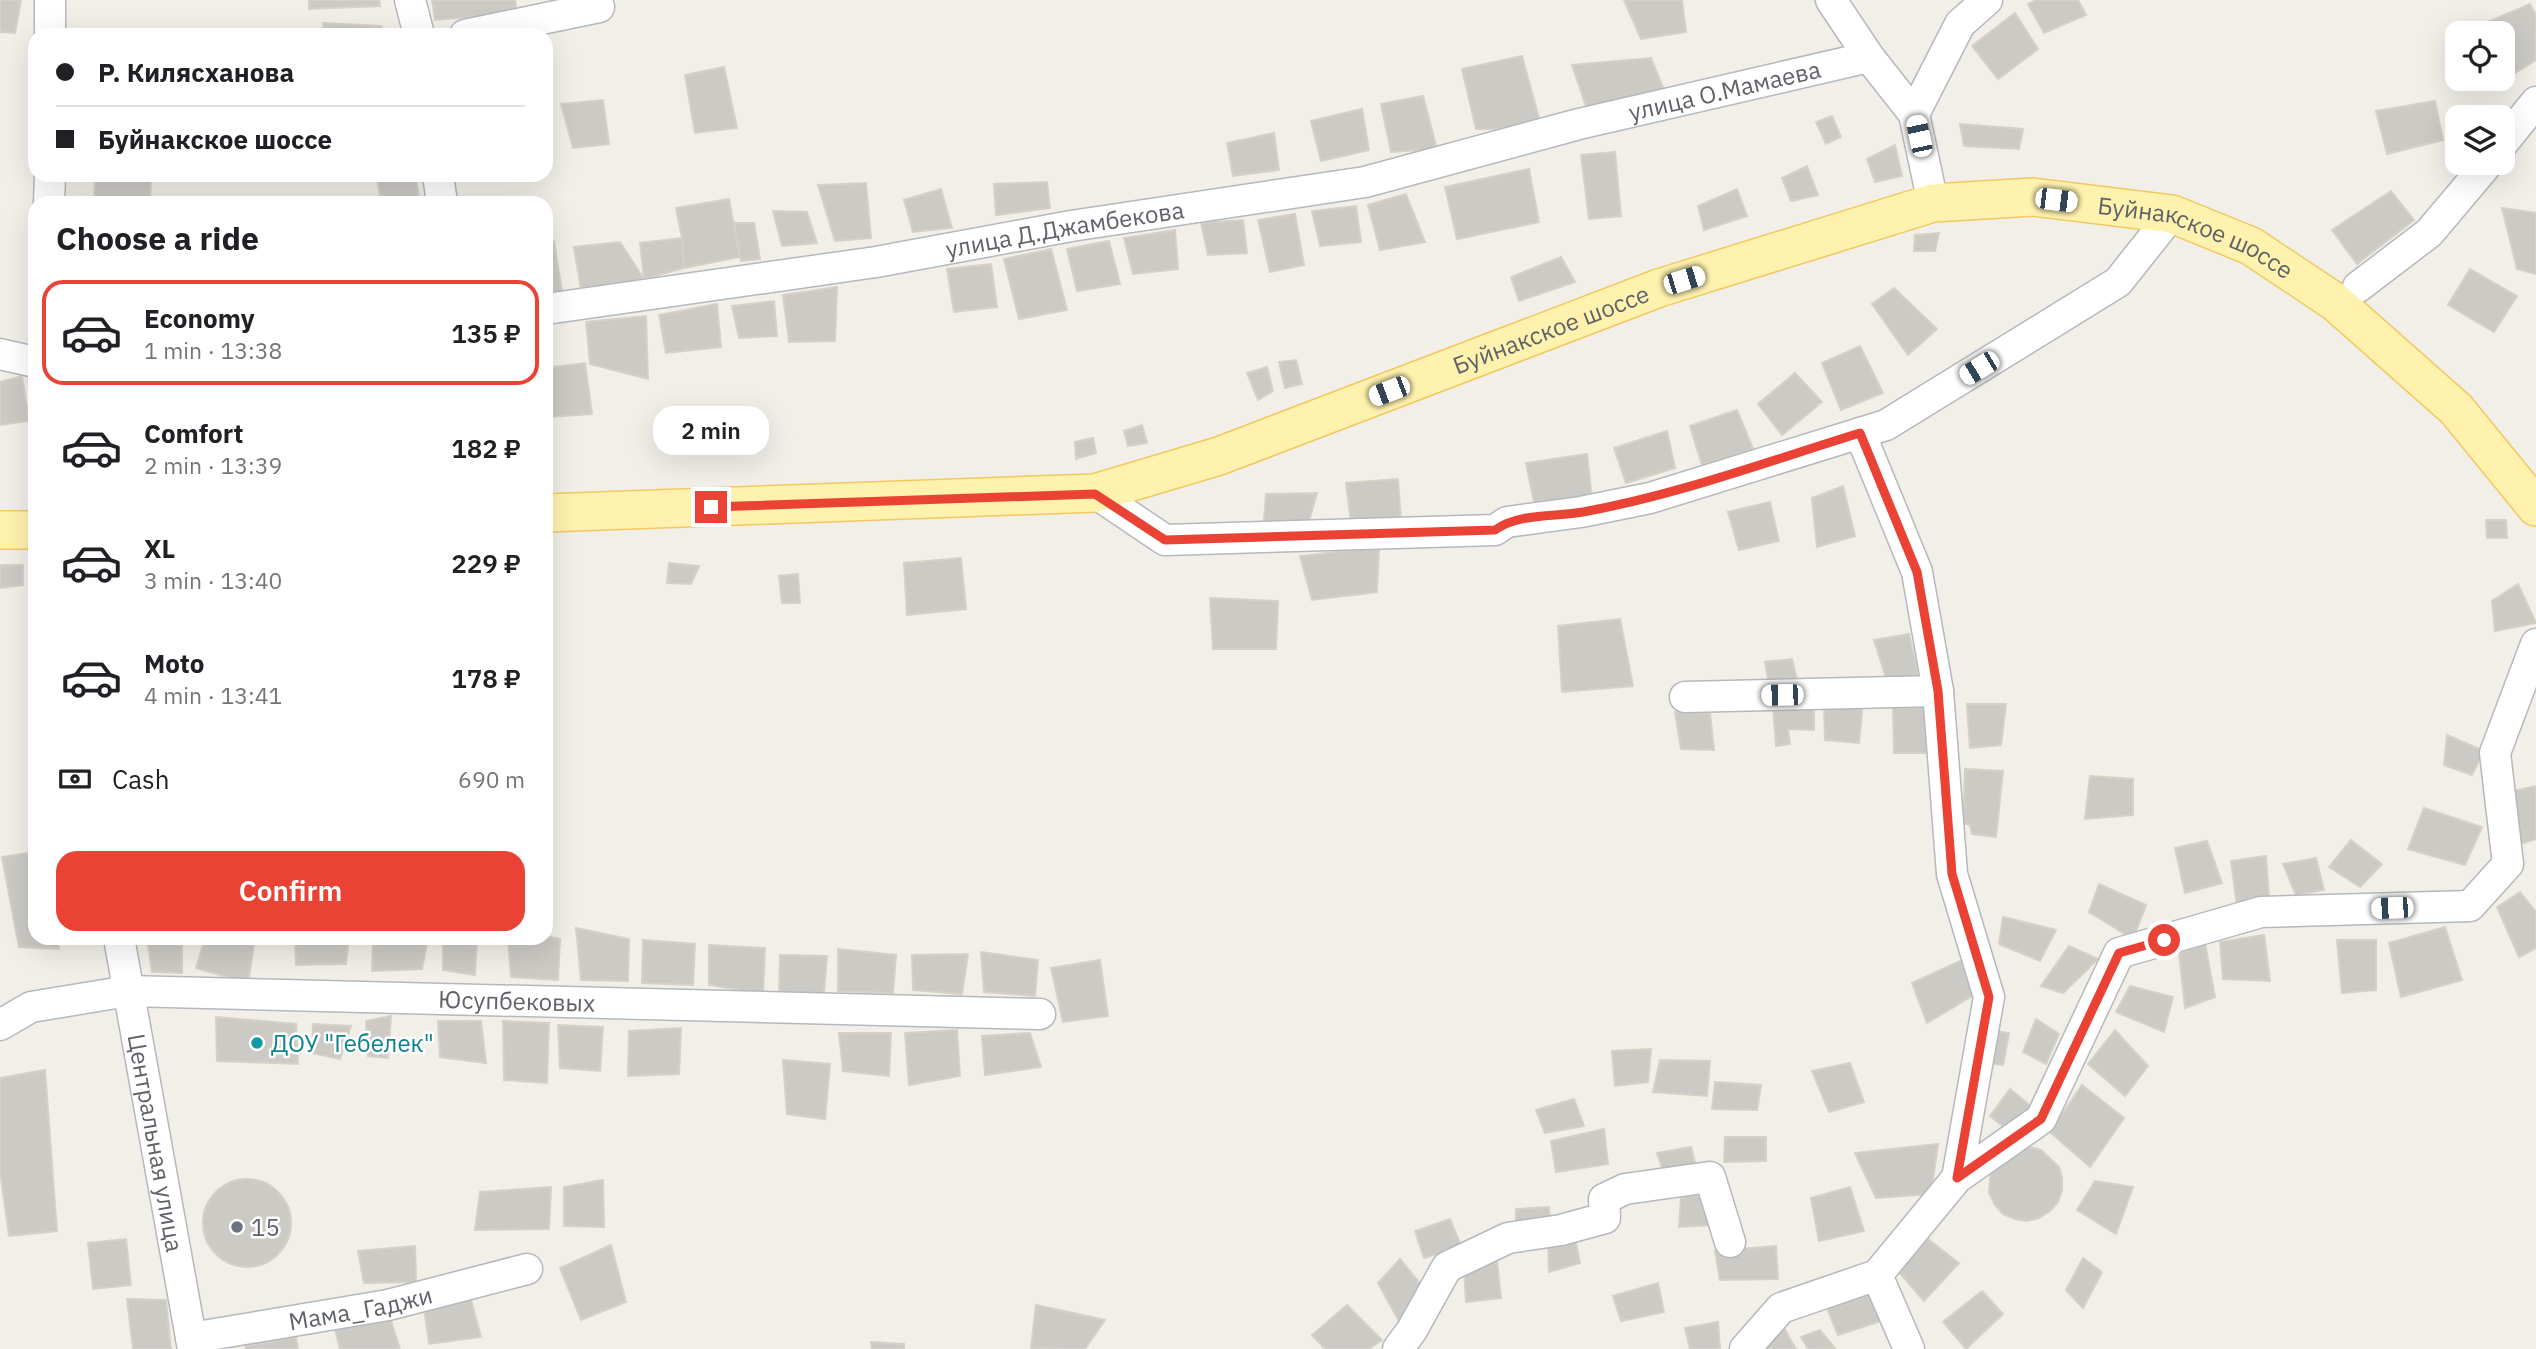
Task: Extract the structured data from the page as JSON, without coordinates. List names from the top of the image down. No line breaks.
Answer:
{"streets":{"main road":["Буйнакское шоссе"],"street":["улица О.Мамаева","улица Д.Джамбекова","Юсупбековых","Центральная улица","Мама_Гаджи"]},"crossings":[["улица О.Мамаева","улица Д.Джамбекова"],["Юсупбековых","Центральная улица"],["Центральная улица","Мама_Гаджи"]],"places":["ДОУ \"Гебелек\"","15"],"page":{"banner":["Р. Килясханова","Буйнакское шоссе"],"heading":"Choose a ride","list":[{"name":"Economy","note":"1 min · 13:38","value":"135 ₽"},{"name":"Comfort","note":"2 min · 13:39","value":"182 ₽"},{"name":"XL","note":"3 min · 13:40","value":"229 ₽"},{"name":"Moto","note":"4 min · 13:41","value":"178 ₽"}],"bubble":"2 min","pay":["Cash","690 m"],"buttons":"Confirm"}}
